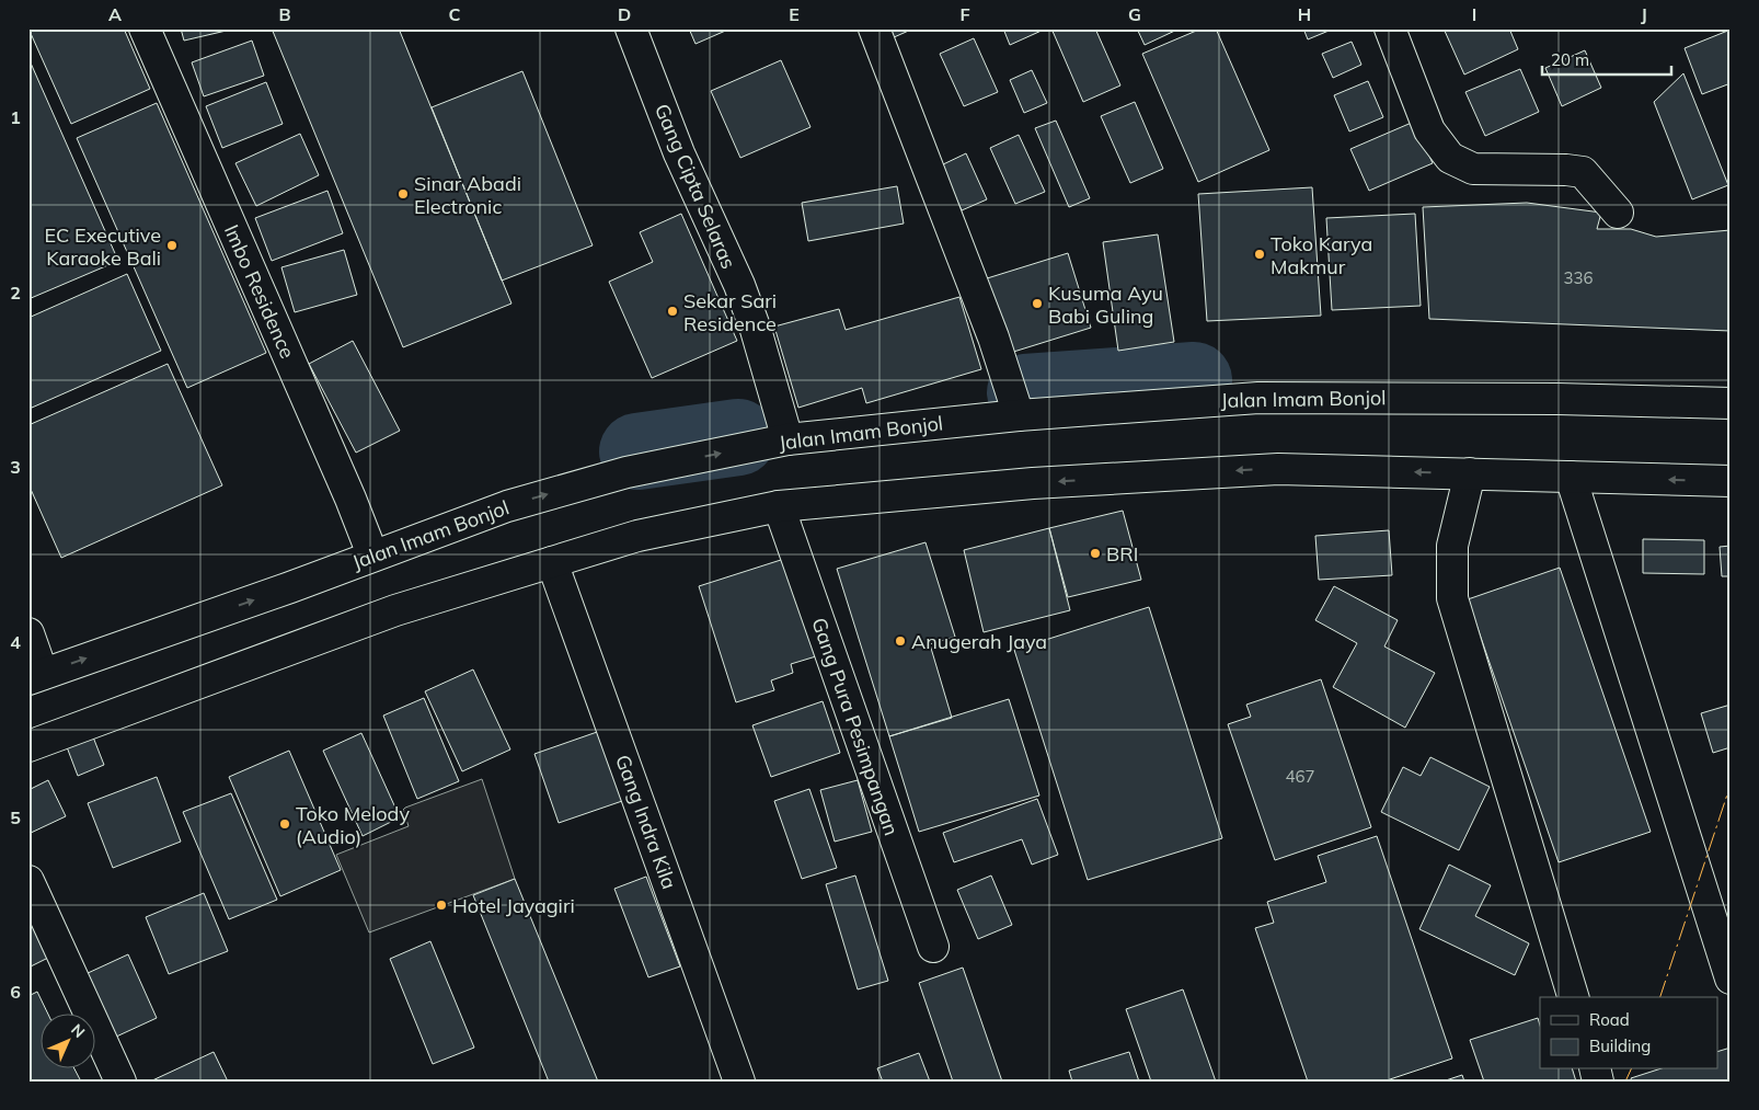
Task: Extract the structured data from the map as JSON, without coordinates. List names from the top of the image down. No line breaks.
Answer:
{"streets":{"main road":["Gang Cipta Selaras","Imbo Residence","Jalan Imam Bonjol","Gang Pura Pesimpangan","Gang Indra Kila"]},"crossings":[["Gang Cipta Selaras","Jalan Imam Bonjol"],["Imbo Residence","Jalan Imam Bonjol"]],"places":["Sinar Abadi Electronic","EC Executive Karaoke Bali","Toko Karya Makmur","Kusuma Ayu Babi Guling","Sekar Sari Residence","BRI","Anugerah Jaya","Toko Melody (Audio)","Hotel Jayagiri"],"house_numbers":["336","467"],"legend":["Road","Building"],"scale_bar":"20 m","north":"top right","grid":{"columns":["A","B","C","D","E","F","G","H","I","J"],"rows":["1","2","3","4","5","6"]}}
